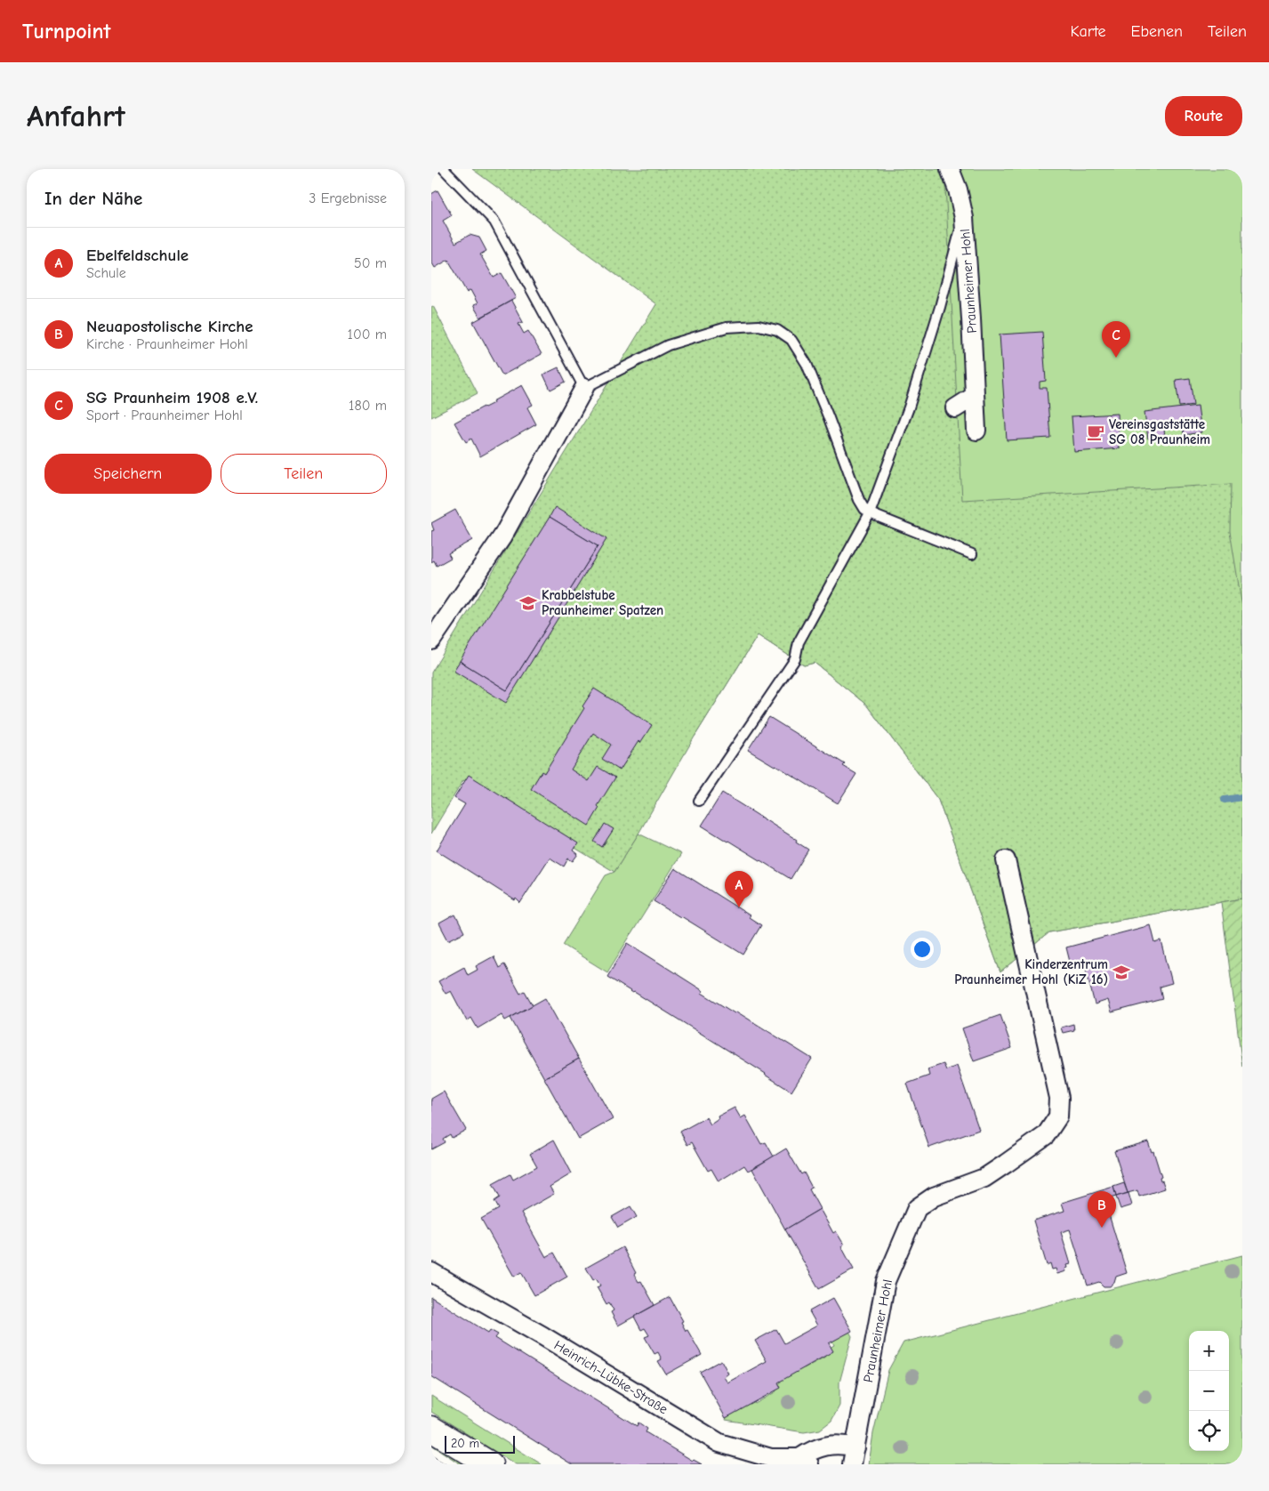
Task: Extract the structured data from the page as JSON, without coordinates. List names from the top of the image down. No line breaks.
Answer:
{"streets":{"street":["Praunheimer Hohl","Heinrich-Lübke-Straße"]},"crossings":[["Praunheimer Hohl","Heinrich-Lübke-Straße"]],"places":{"cafe":["Vereinsgaststätte SG 08 Praunheim"],"school or university":["Krabbelstube Praunheimer Spatzen","Kinderzentrum Praunheimer Hohl (KiZ 16)"]},"scale_bar":"20 m","page":{"header":"Turnpoint","nav":["Karte","Ebenen","Teilen"],"buttons":["Route",["Speichern","Teilen"]],"title":"Anfahrt","heading":["In der Nähe","3 Ergebnisse"],"list":[{"mark":"A","name":"Ebelfeldschule","note":"Schule","value":"50 m"},{"mark":"B","name":"Neuapostolische Kirche","note":"Kirche · Praunheimer Hohl","value":"100 m"},{"mark":"C","name":"SG Praunheim 1908 e.V.","note":"Sport · Praunheimer Hohl","value":"180 m"}],"pins":["C","A","B"],"map_buttons":["+","−"],"scale":"20 m"}}
